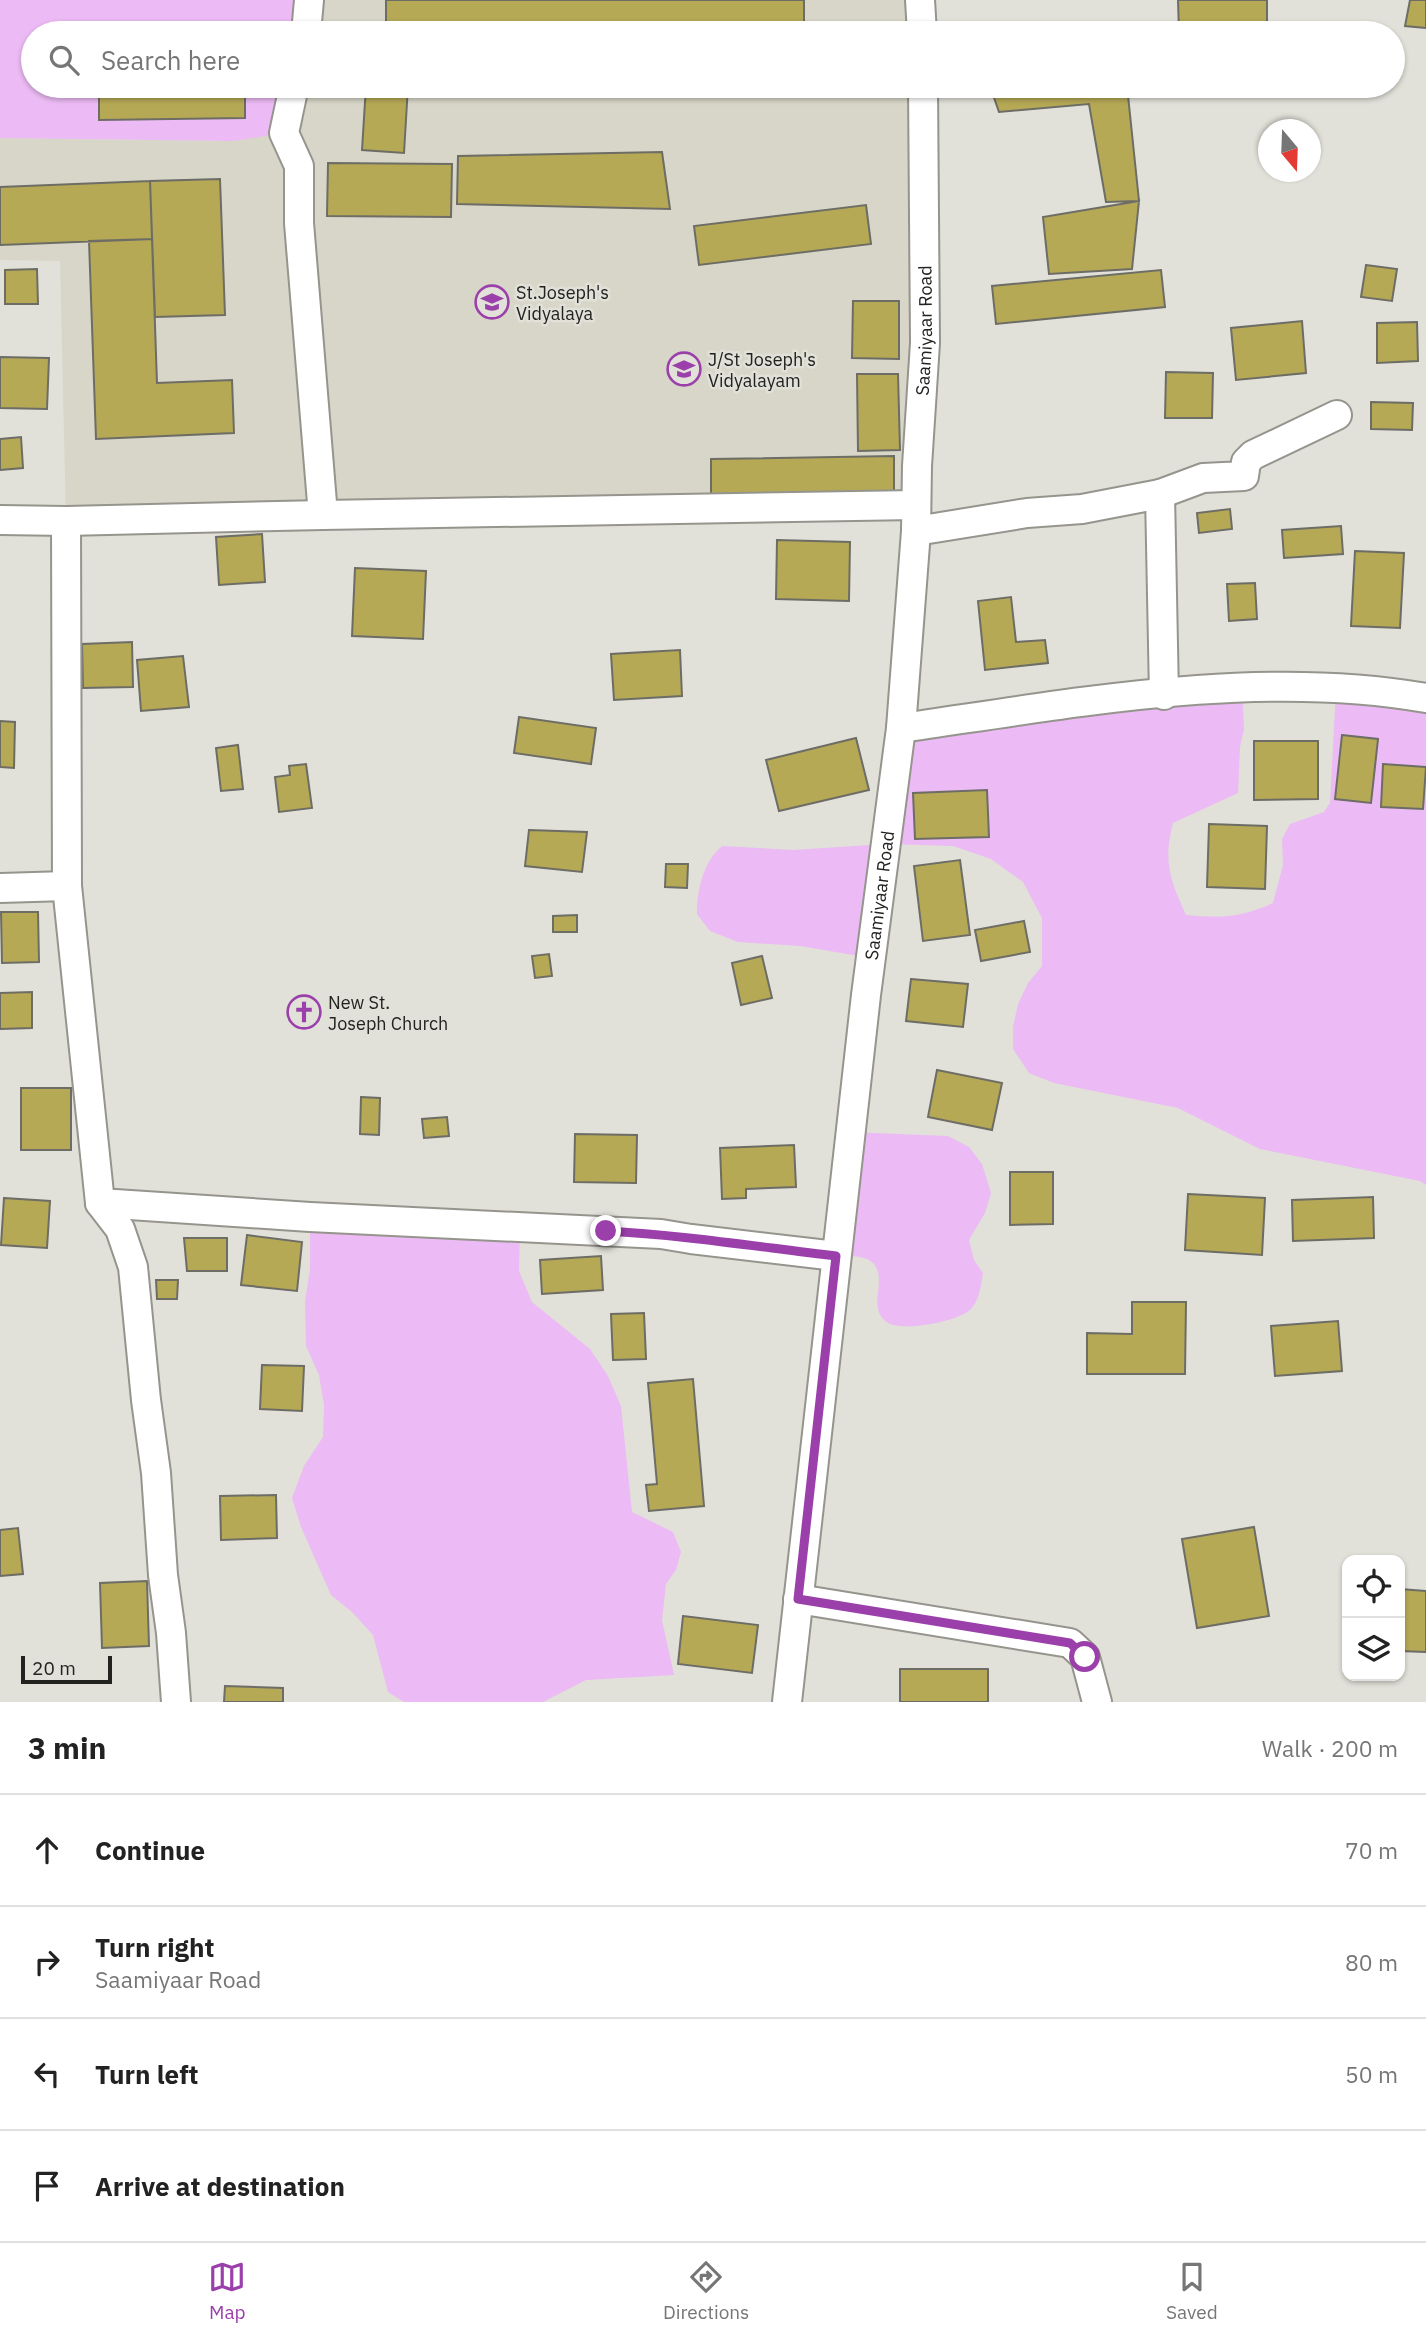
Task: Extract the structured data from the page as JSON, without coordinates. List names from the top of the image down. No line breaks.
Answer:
{"streets":{"street":["Saamiyaar Road"]},"places":{"school or university":["St.Joseph's Vidyalaya","J/St Joseph's Vidyalayam"],"church":["New St. Joseph Church"]},"scale_bar":"20 m","north":"bottom","page":{"search":"Search here","scale":"20 m","heading":["3 min","Walk · 200 m"],"list":[["Continue","70 m"],["Turn right","Saamiyaar Road","80 m"],["Turn left","50 m"],"Arrive at destination"],"nav":["Map","Directions","Saved"]}}
